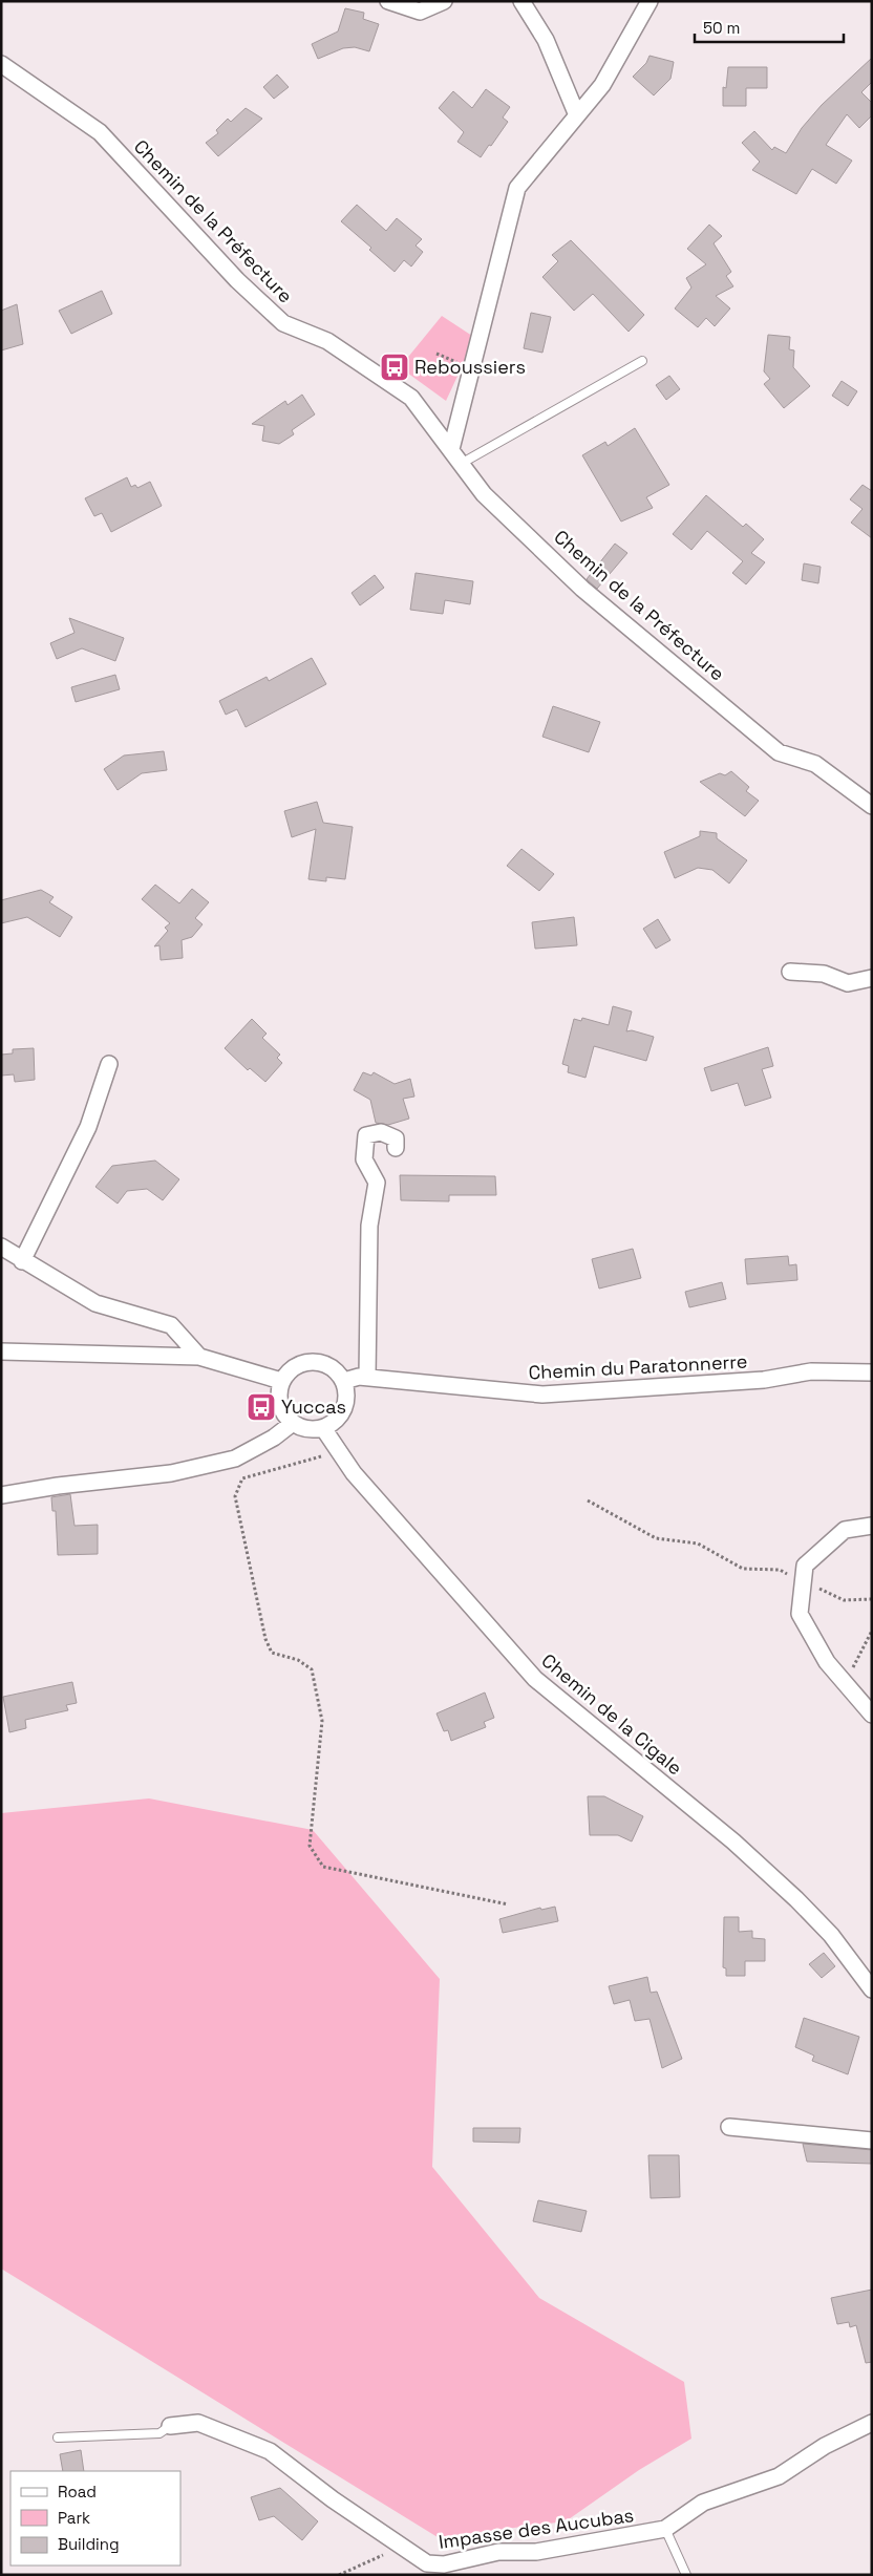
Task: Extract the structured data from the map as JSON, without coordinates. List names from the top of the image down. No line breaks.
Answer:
{"streets":{"street":["Chemin de la Préfecture","Chemin du Paratonnerre","Chemin de la Cigale","Impasse des Aucubas"]},"crossings":[["Chemin du Paratonnerre","Chemin de la Cigale"]],"places":{"bus stop":["Reboussiers","Yuccas"]},"legend":["Road","Park","Building"],"scale_bar":"50 m"}
